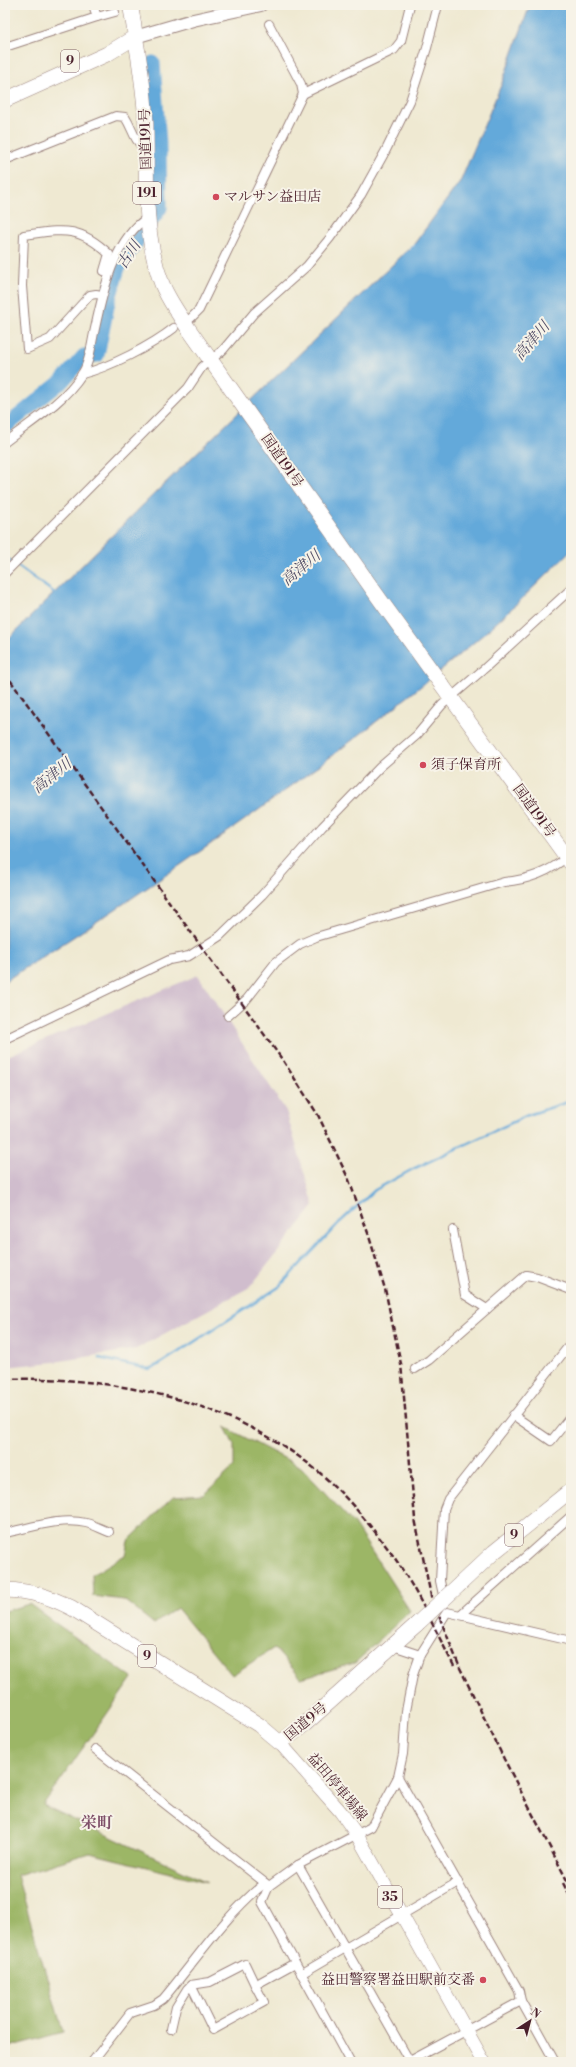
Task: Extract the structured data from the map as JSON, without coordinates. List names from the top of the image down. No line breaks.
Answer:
{"streets":{"highway":["9","国道191号","191","国道9号"],"main road":["益田停車場線","35"]},"crossings":[["9","国道191号"],["国道9号","益田停車場線"]],"districts":["栄町"],"water":["古川","高津川"],"places":["マルサン益田店","須子保育所","益田警察署益田駅前交番"],"north":"top right"}
